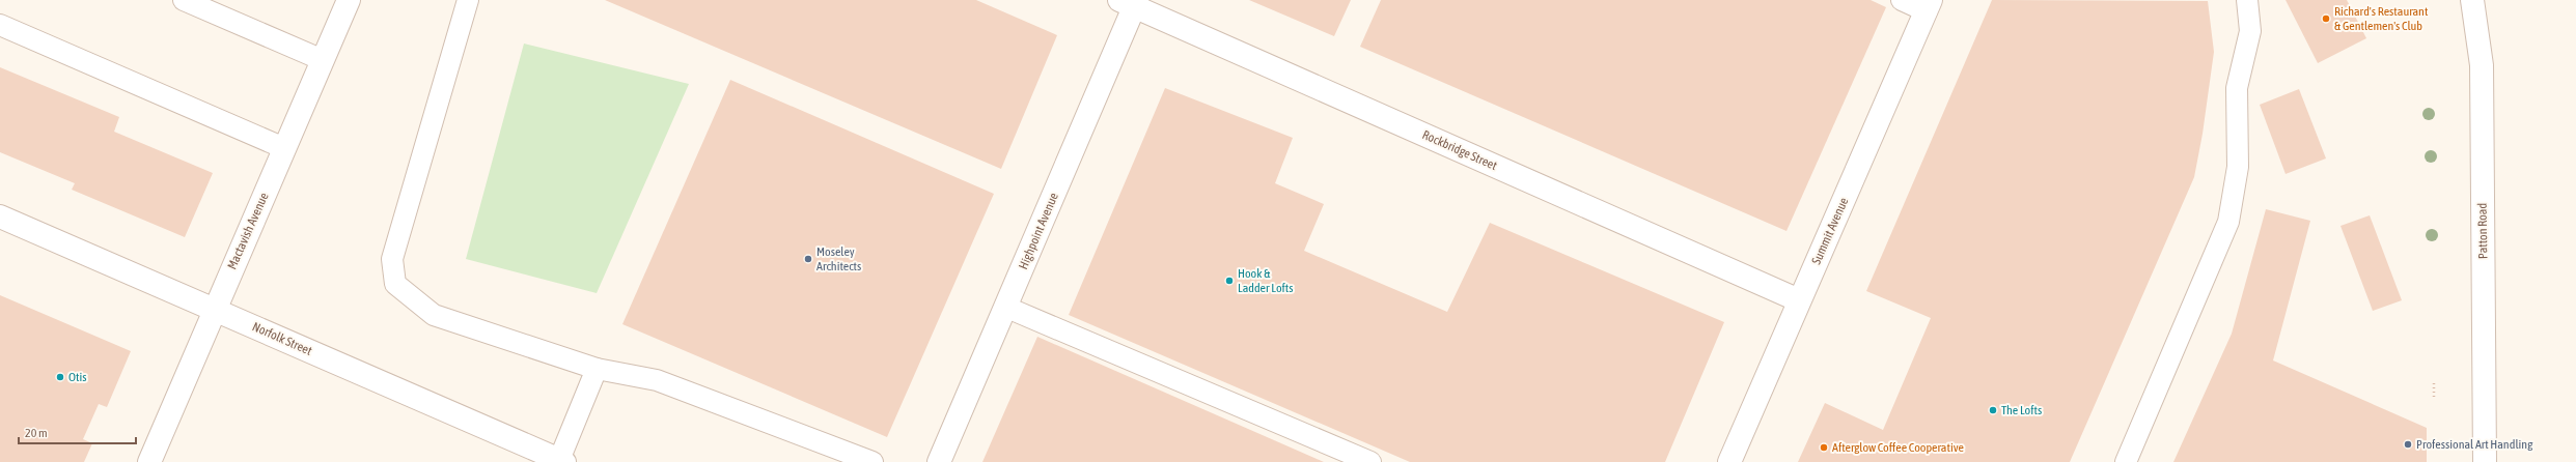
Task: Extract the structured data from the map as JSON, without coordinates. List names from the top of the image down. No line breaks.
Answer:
{"streets":{"street":["Rockbridge Street","Mactavish Avenue","Highpoint Avenue","Summit Avenue","Patton Road","Norfolk Street"]},"crossings":[["Rockbridge Street","Highpoint Avenue"],["Rockbridge Street","Summit Avenue"],["Mactavish Avenue","Norfolk Street"]],"places":["Richard's Restaurant & Gentlemen's Club","Moseley Architects","Hook & Ladder Lofts","Otis","The Lofts","Professional Art Handling","Afterglow Coffee Cooperative"],"scale_bar":"20 m"}
